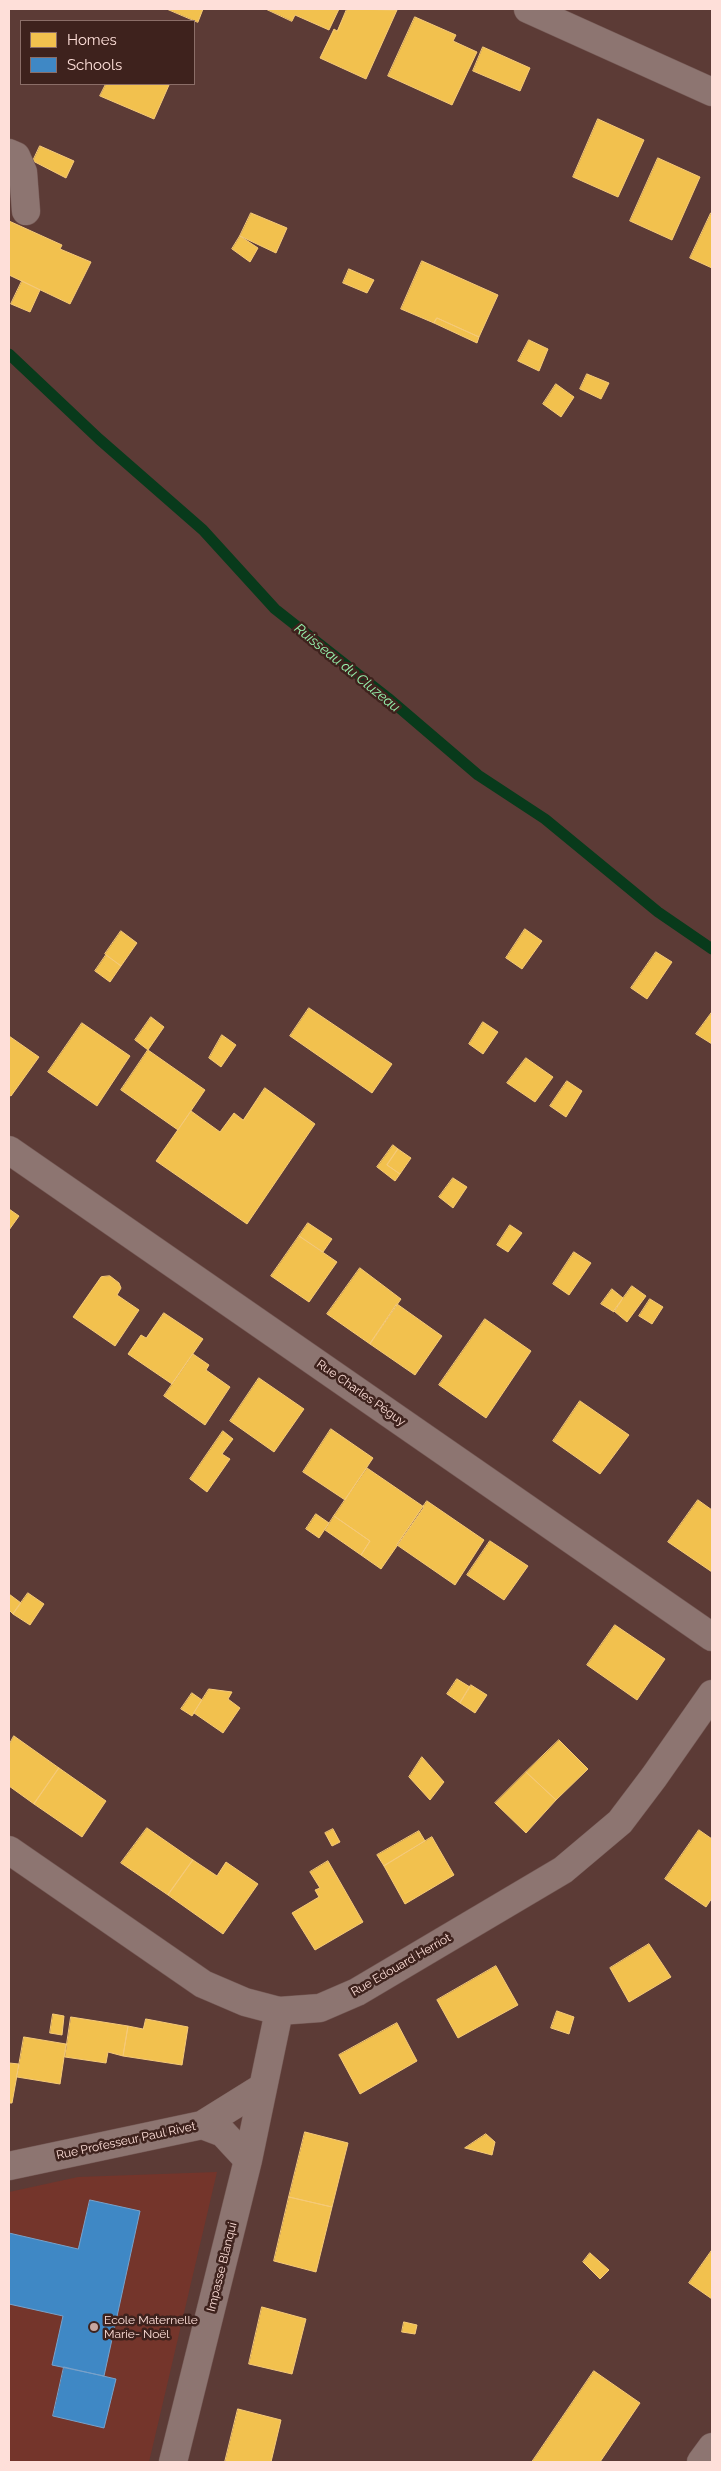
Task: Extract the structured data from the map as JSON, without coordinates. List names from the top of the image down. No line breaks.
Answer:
{"streets":{"street":["Rue Charles Péguy","Rue Edouard Herriot","Rue Professeur Paul Rivet","Impasse Blanqui"]},"crossings":[["Rue Edouard Herriot","Impasse Blanqui"],["Rue Professeur Paul Rivet","Impasse Blanqui"]],"water":["Ruisseau du Cluzeau"],"places":["Ecole Maternelle Marie- Noël"],"legend":["Homes","Schools"]}
